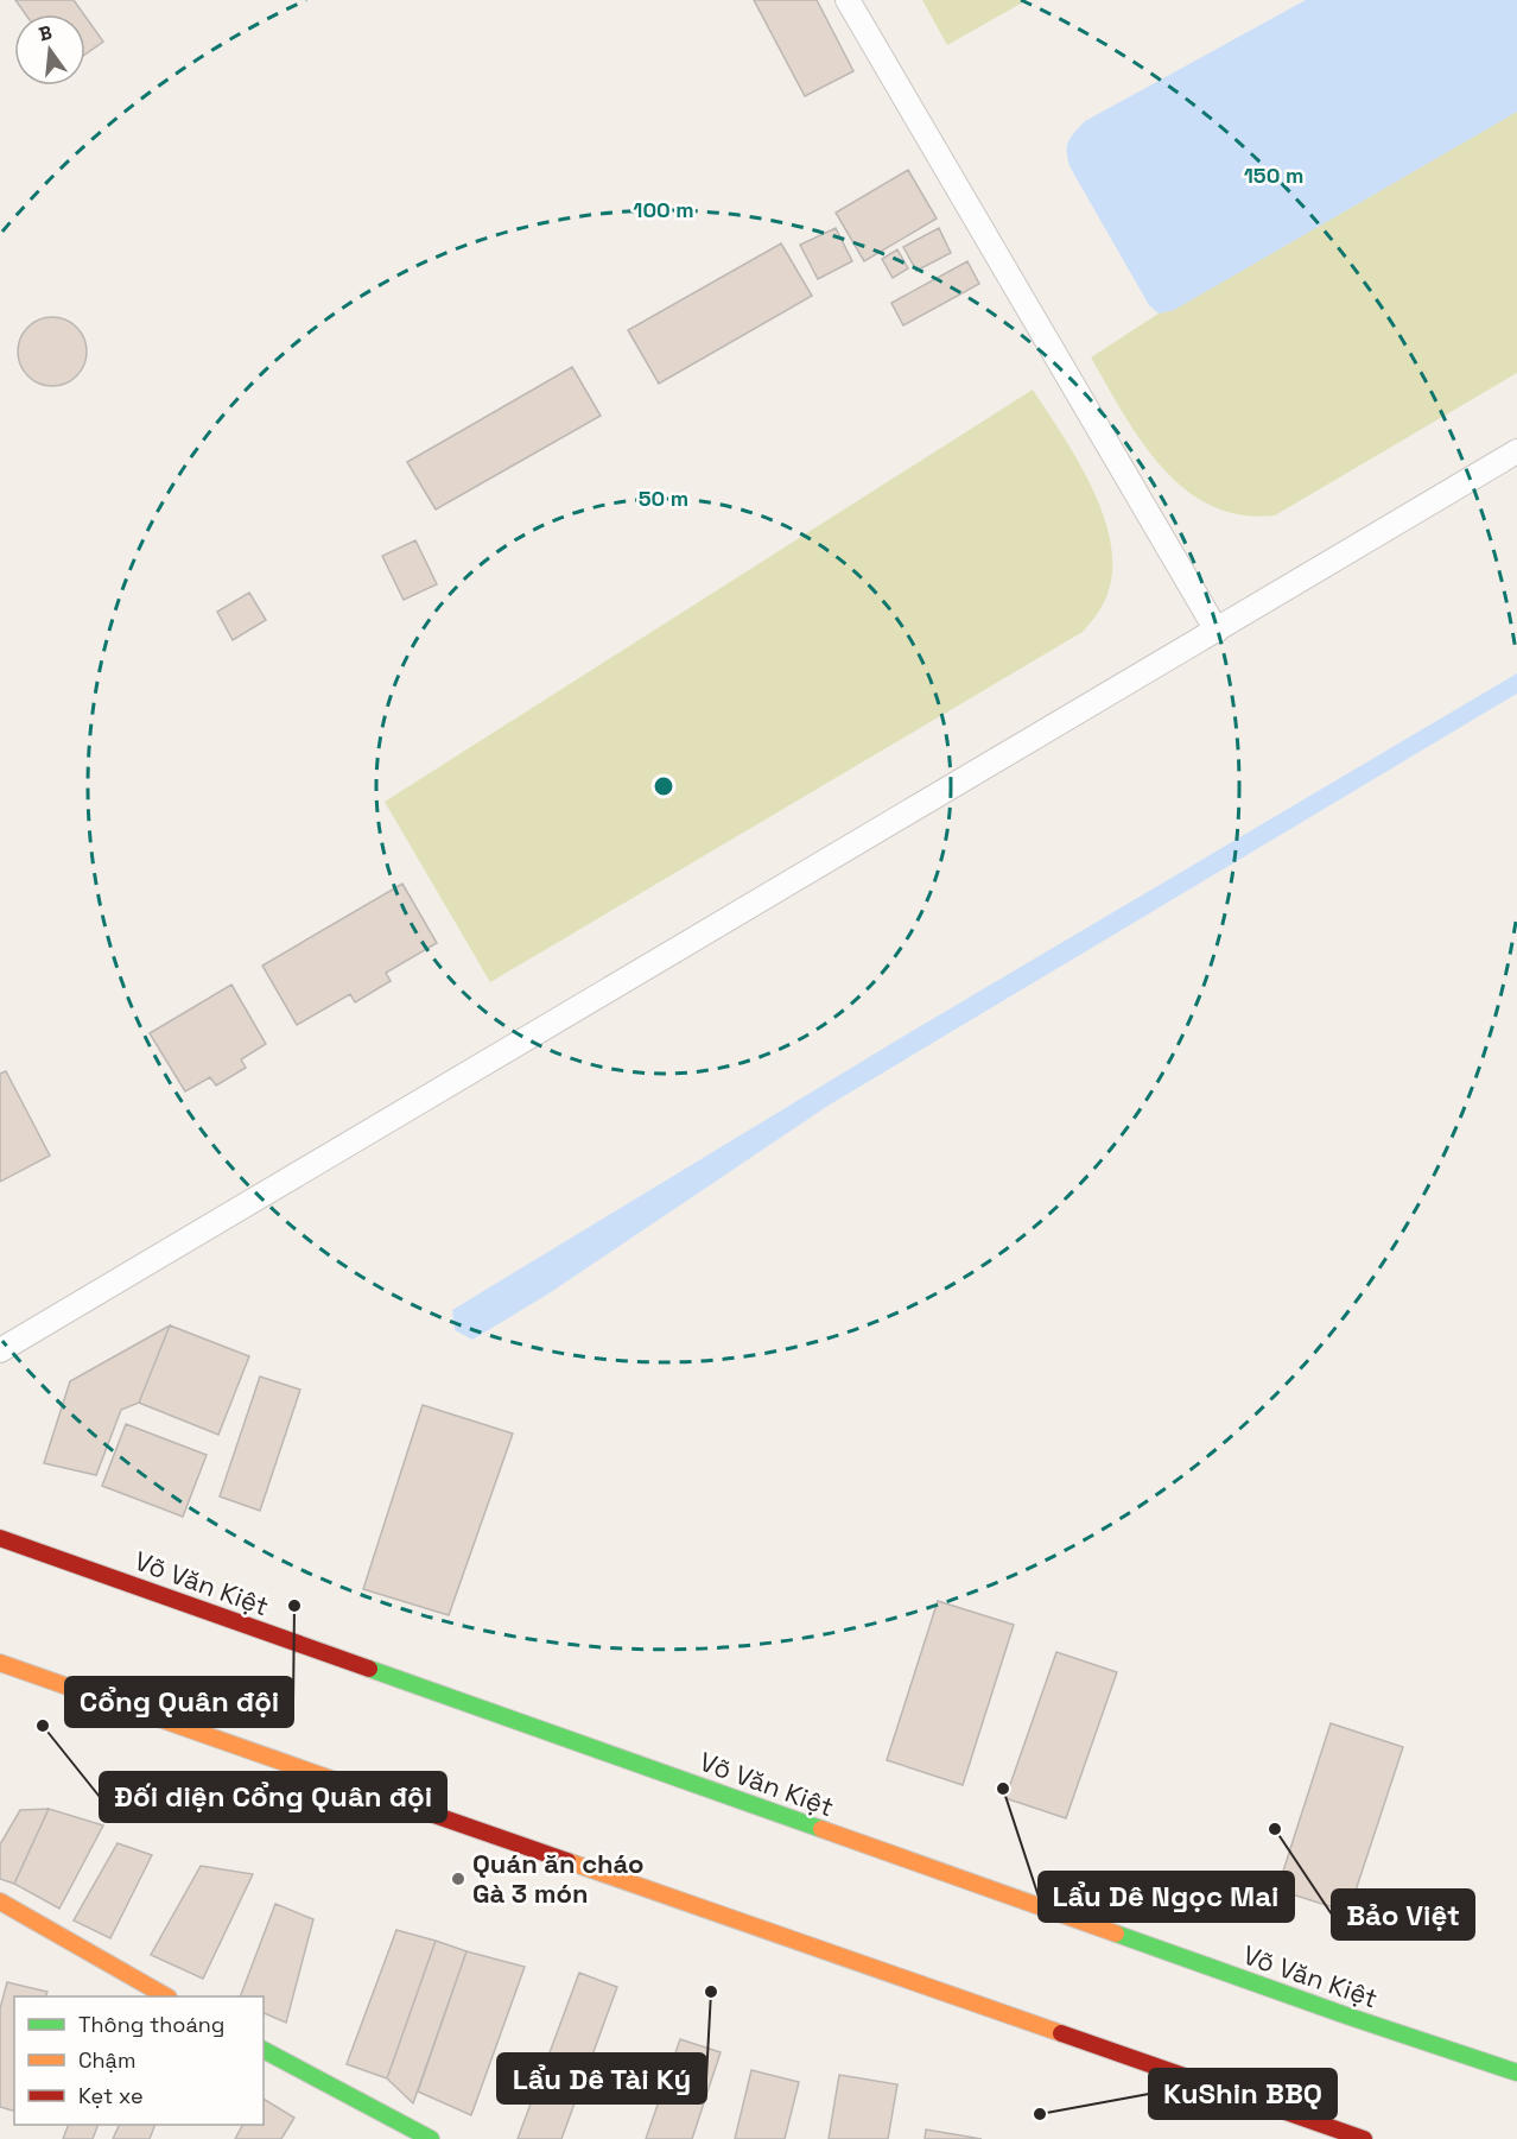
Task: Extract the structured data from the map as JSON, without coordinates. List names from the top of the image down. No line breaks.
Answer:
{"streets":{"main road":["Võ Văn Kiệt"]},"places":["Cổng Quân đội","Đối diện Cổng Quân đội","Lẩu Dê Ngọc Mai","Bảo Việt","Quán ăn cháo Gà 3 món","Lẩu Dê Tài Ký","KuShin BBQ"],"legend":["Thông thoáng","Chậm","Kẹt xe"],"north":"top","rings":["150 m","100 m","50 m"]}
